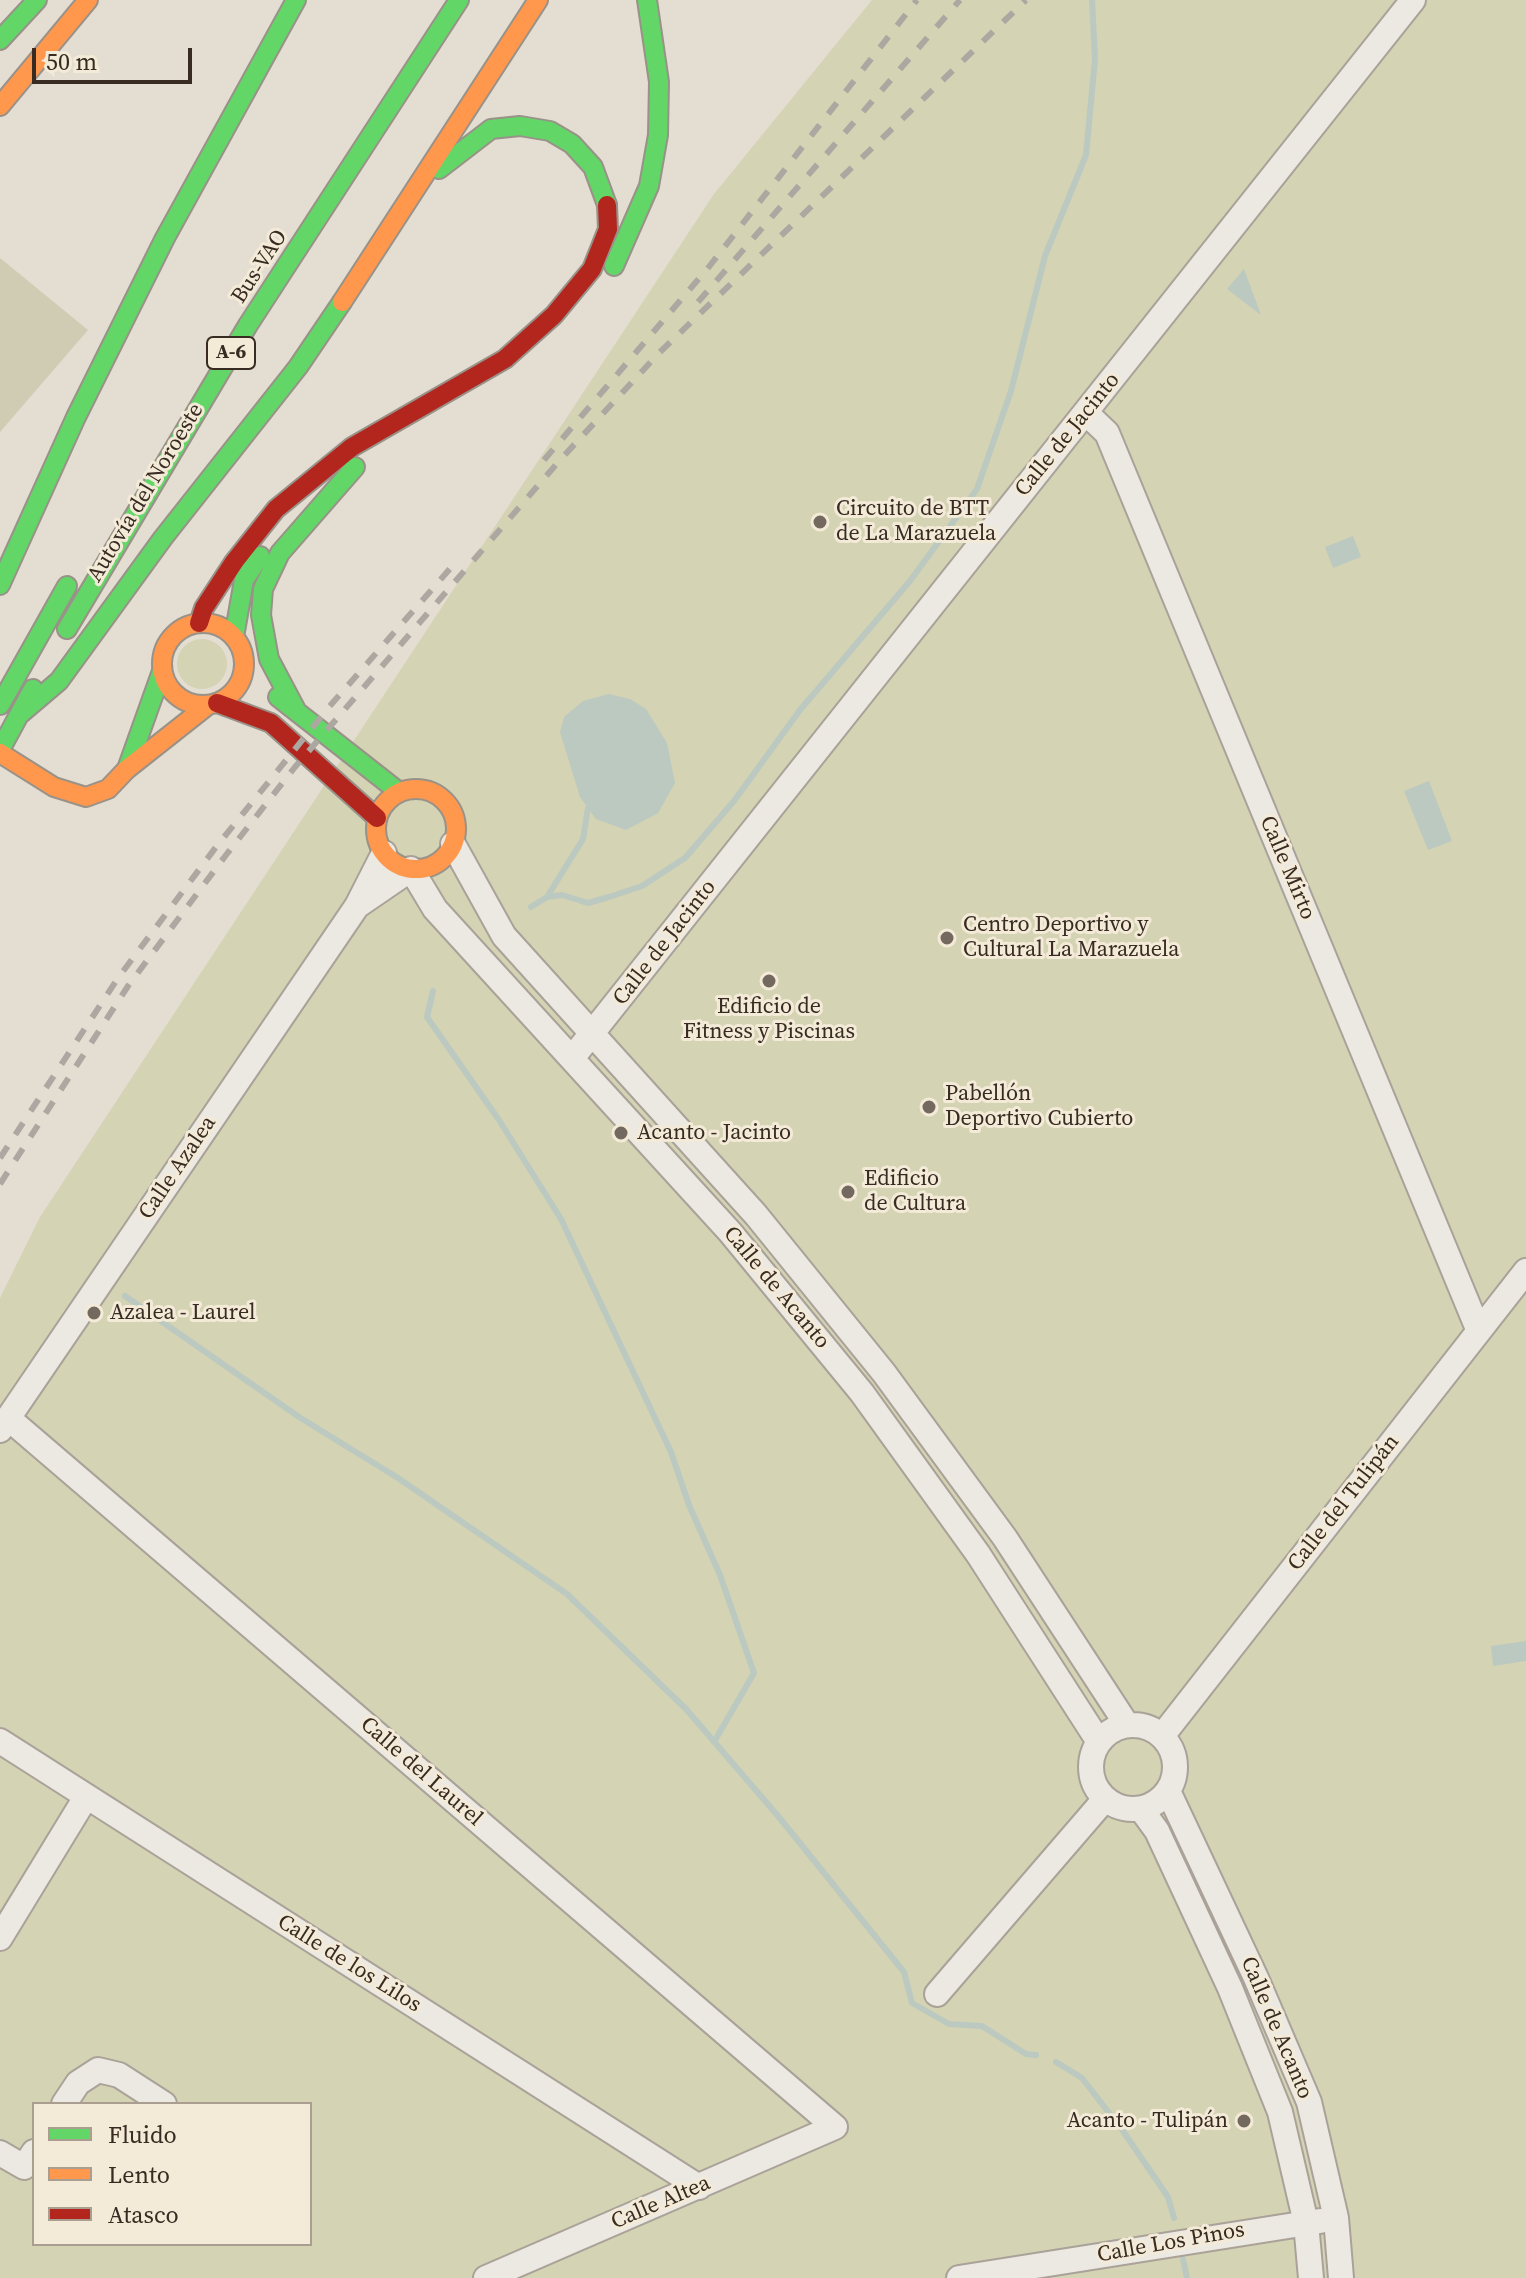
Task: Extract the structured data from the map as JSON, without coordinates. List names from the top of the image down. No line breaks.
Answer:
{"streets":{"main road":["A-6","Autovía del Noroeste"],"street":["Calle de Jacinto","Calle Mirto","Calle Azalea","Calle de Acanto","Calle del Tulipán","Calle del Laurel","Calle de los Lilos","Calle Altea","Calle Los Pinos"]},"crossings":[["Calle de Jacinto","Calle Mirto"],["Calle de Jacinto","Calle de Acanto"],["Calle Mirto","Calle del Tulipán"],["Calle Azalea","Calle de Acanto"],["Calle Azalea","Calle del Laurel"],["Calle de Acanto","Calle del Tulipán"],["Calle de Acanto","Calle Los Pinos"],["Calle del Laurel","Calle Altea"],["Calle de los Lilos","Calle Altea"]],"places":["Circuito de BTT de La Marazuela","Centro Deportivo y Cultural La Marazuela","Edificio de Fitness y Piscinas","Pabellón Deportivo Cubierto","Acanto - Jacinto","Edificio de Cultura","Azalea - Laurel","Acanto - Tulipán"],"legend":["Fluido","Lento","Atasco"],"scale_bar":"50 m"}
